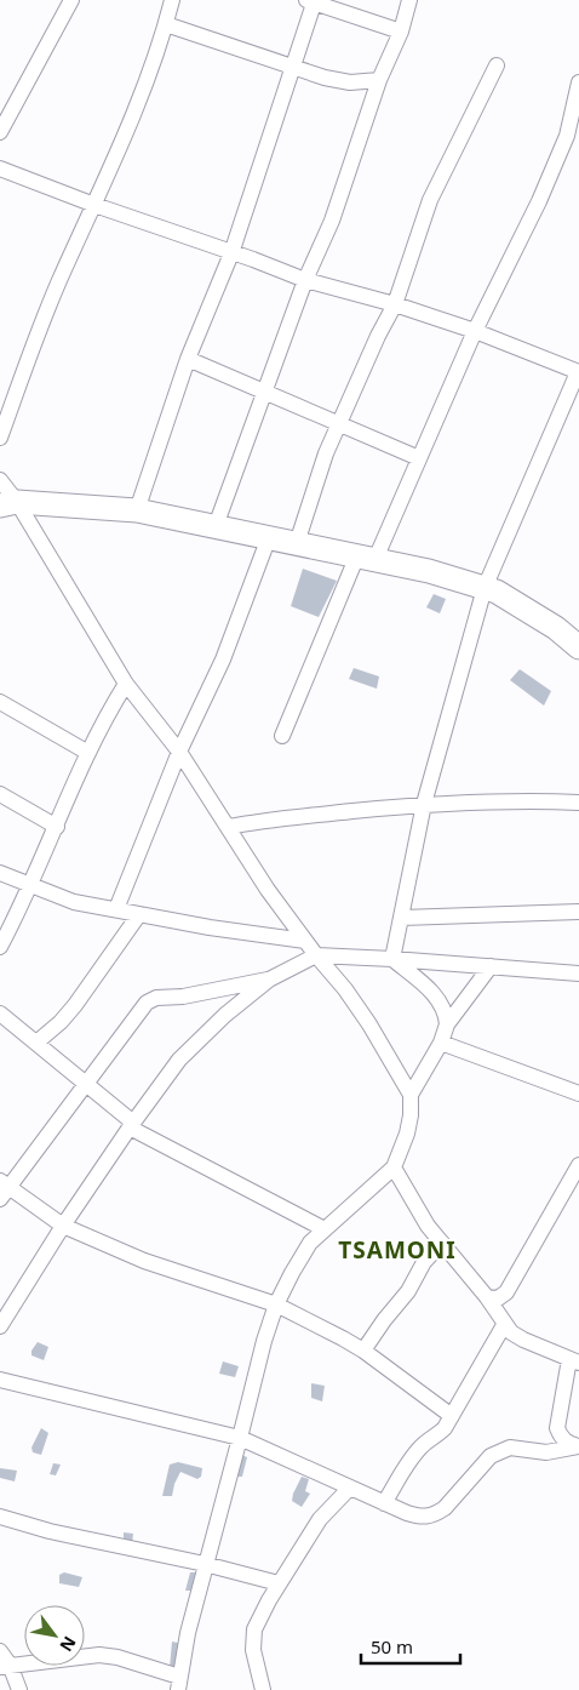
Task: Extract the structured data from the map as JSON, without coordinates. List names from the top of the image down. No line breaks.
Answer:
{"districts":["TSAMONI"],"scale_bar":"50 m","north":"bottom right"}
